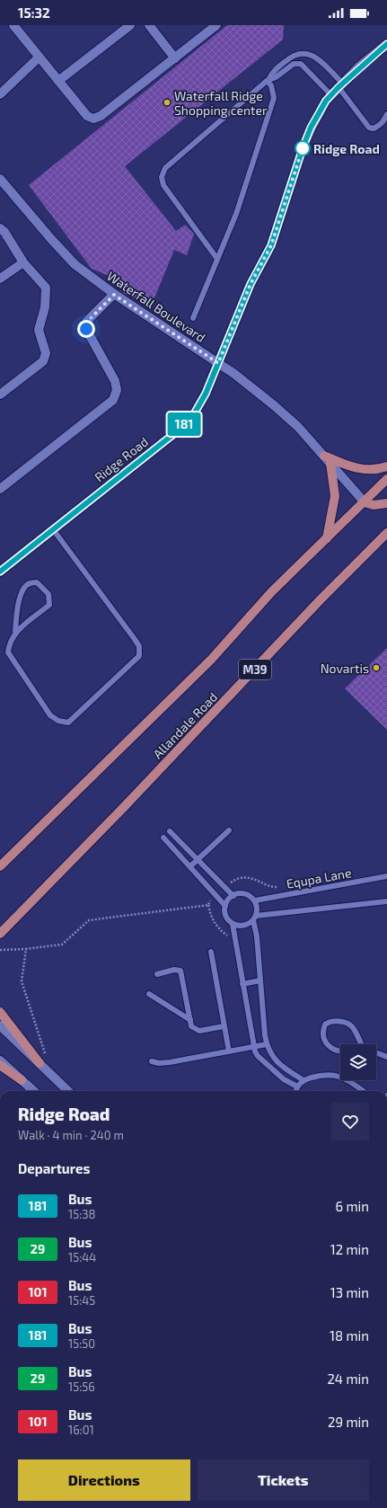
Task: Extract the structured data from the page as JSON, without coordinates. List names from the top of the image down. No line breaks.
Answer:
{"streets":{"main road":["M39","Allandale Road"],"street":["Waterfall Boulevard","Ridge Road"],"lane":["Equpa Lane"]},"crossings":[["Waterfall Boulevard","Ridge Road"]],"places":["Waterfall Ridge Shopping center","Ridge Road","Novartis"],"lines":["bus line 181"],"page":{"status":"15:32","on_map":"181","heading":[["Ridge Road","Walk · 4 min · 240 m"],"Departures"],"list":[{"mark":"181","name":"Bus","note":"15:38","value":"6 min"},{"mark":"29","name":"Bus","note":"15:44","value":"12 min"},{"mark":"101","name":"Bus","note":"15:45","value":"13 min"},{"mark":"181","name":"Bus","note":"15:50","value":"18 min"},{"mark":"29","name":"Bus","note":"15:56","value":"24 min"},{"mark":"101","name":"Bus","note":"16:01","value":"29 min"}],"buttons":["Directions","Tickets"]}}
